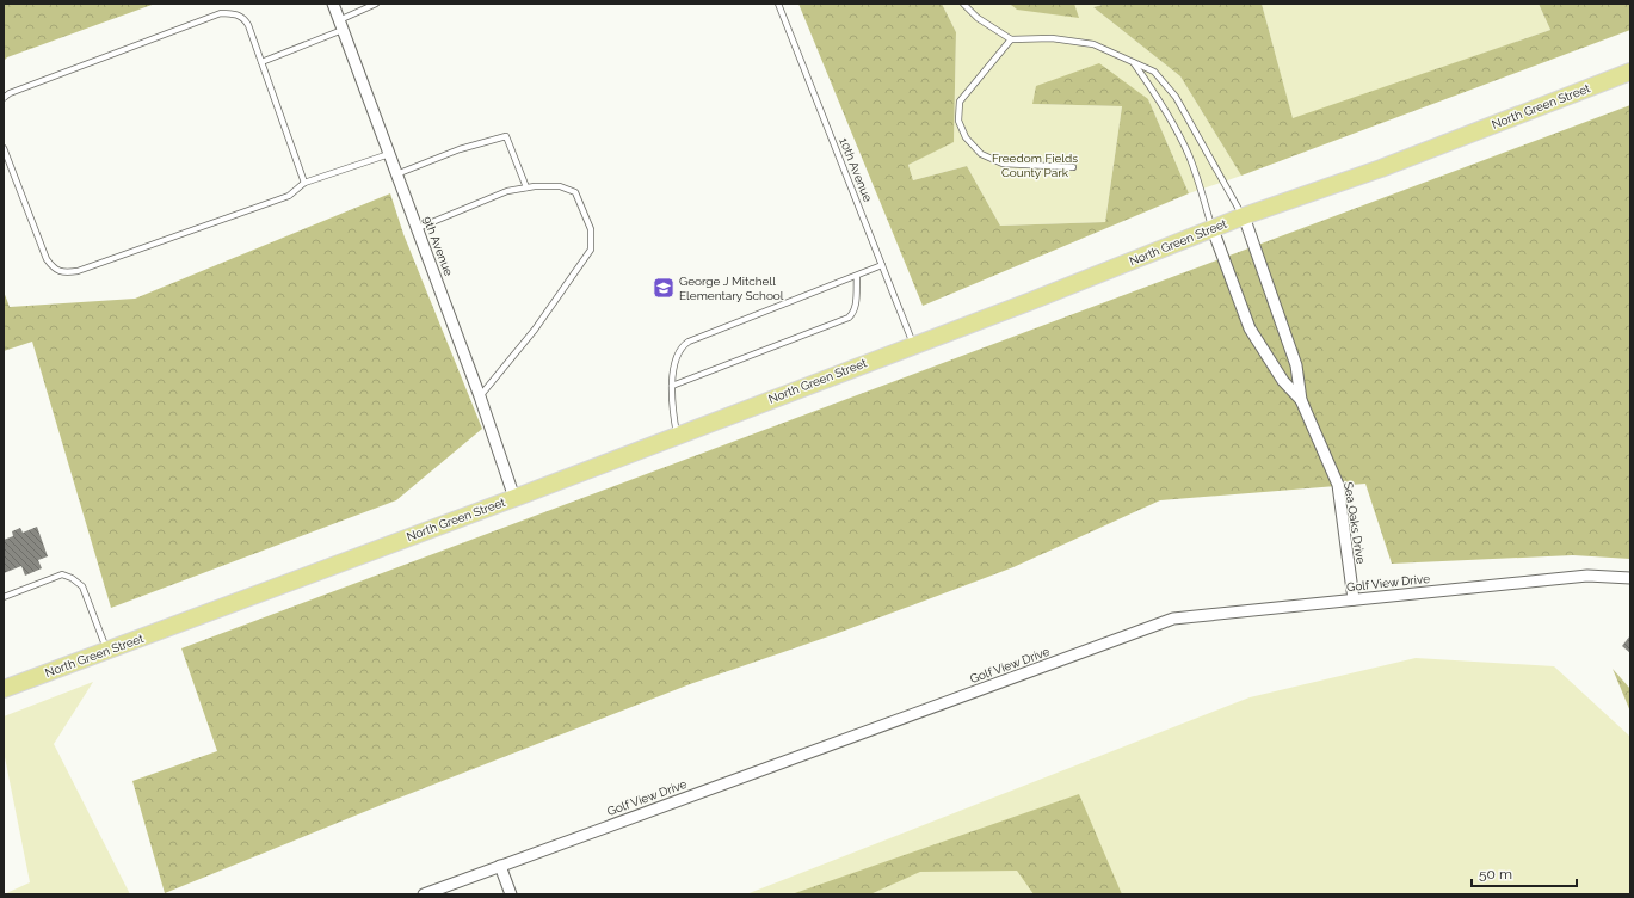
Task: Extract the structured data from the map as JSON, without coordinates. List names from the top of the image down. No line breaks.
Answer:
{"streets":{"main road":["North Green Street"],"street":["9th Avenue","Sea Oaks Drive","Golf View Drive"],"lane":["10th Avenue"]},"crossings":[["North Green Street","10th Avenue"],["North Green Street","9th Avenue"],["North Green Street","Sea Oaks Drive"],["Sea Oaks Drive","Golf View Drive"]],"parks":["Freedom Fields County Park"],"places":{"school or university":["George J Mitchell Elementary School"]},"scale_bar":"50 m"}
